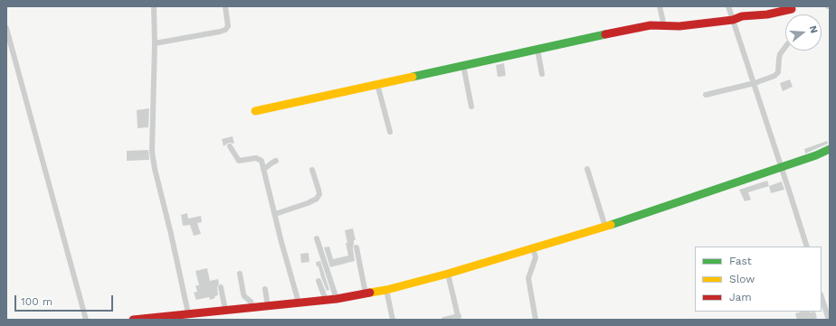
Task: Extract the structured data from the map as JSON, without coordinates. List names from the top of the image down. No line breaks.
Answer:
{"legend":["Fast","Slow","Jam"],"scale_bar":"100 m","north":"right"}
